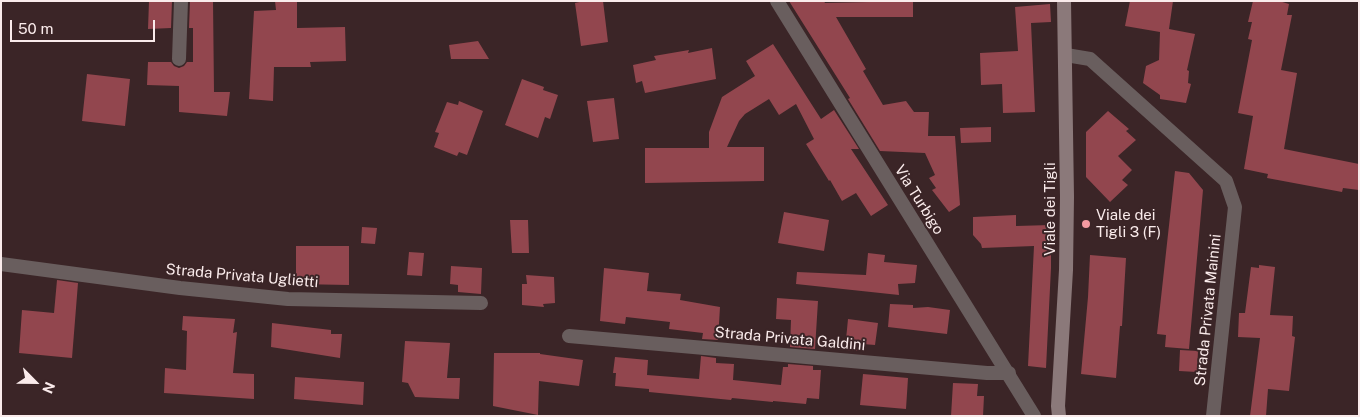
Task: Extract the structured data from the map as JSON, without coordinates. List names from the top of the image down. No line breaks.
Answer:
{"streets":{"main road":["Viale dei Tigli"],"street":["Via Turbigo","Strada Privata Uglietti","Strada Privata Mainini","Strada Privata Galdini"]},"crossings":[["Via Turbigo","Strada Privata Galdini"],["Viale dei Tigli","Strada Privata Mainini"]],"places":["Viale dei Tigli 3 (F)"],"scale_bar":"50 m","north":"bottom right"}
